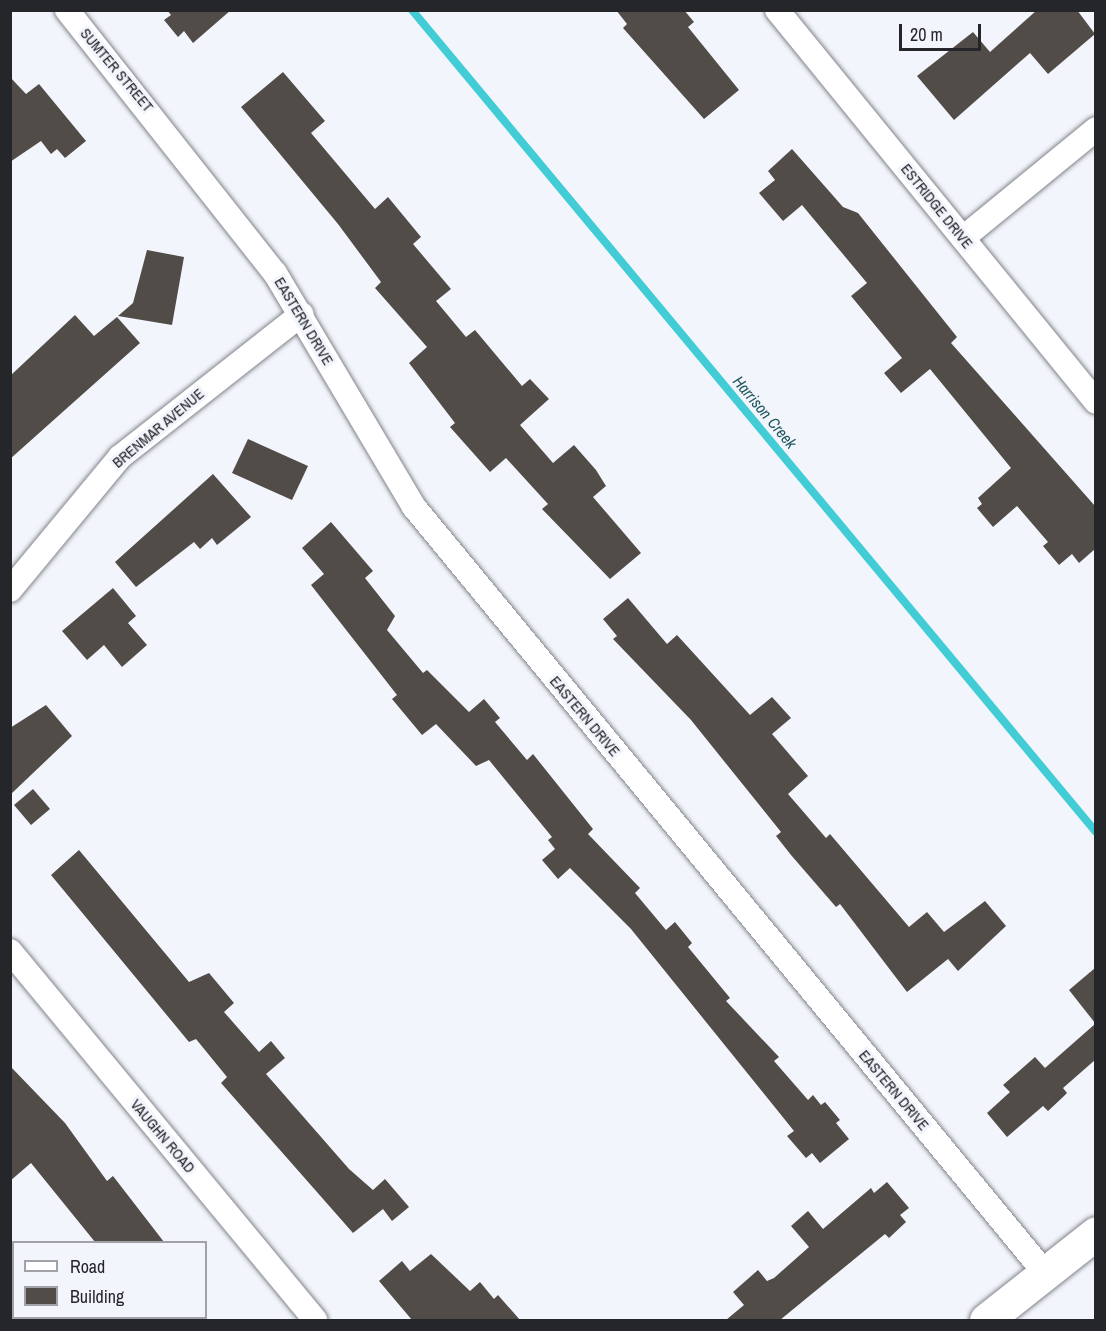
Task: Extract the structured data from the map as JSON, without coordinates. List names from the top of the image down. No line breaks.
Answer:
{"streets":{"street":["SUMTER STREET","ESTRIDGE DRIVE","EASTERN DRIVE","BRENMAR AVENUE","VAUGHN ROAD"]},"crossings":[["SUMTER STREET","EASTERN DRIVE"],["EASTERN DRIVE","BRENMAR AVENUE"]],"water":["Harrison Creek"],"legend":["Road","Building"],"scale_bar":"20 m"}
